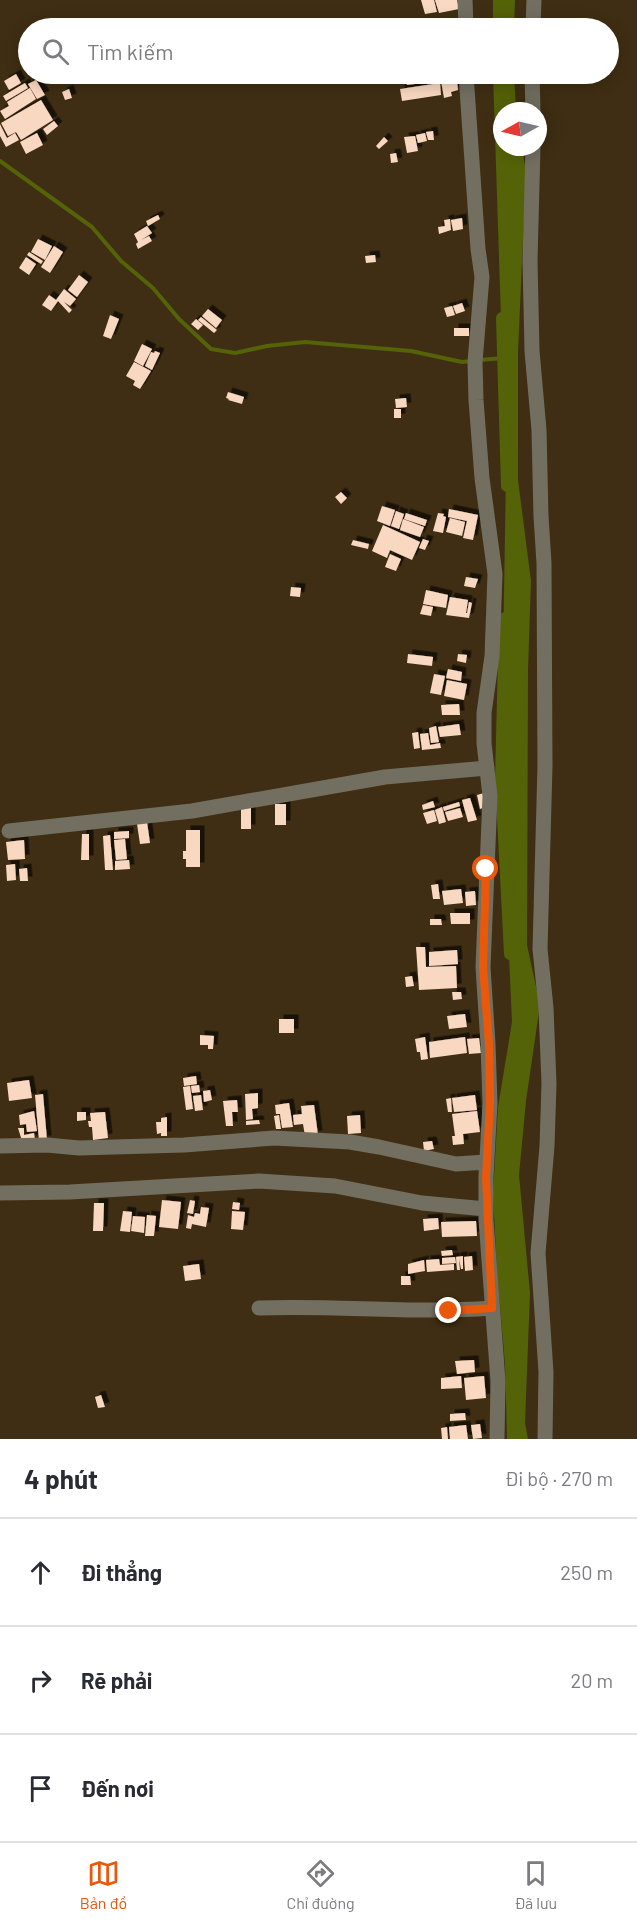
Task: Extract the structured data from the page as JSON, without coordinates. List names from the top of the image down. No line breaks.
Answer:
{"north":"left","page":{"search":"Tìm kiếm","heading":["4 phút","Đi bộ · 270 m"],"list":[["Đi thẳng","250 m"],["Rẽ phải","20 m"],"Đến nơi"],"nav":["Bản đồ","Chỉ đường","Đã lưu"]}}
